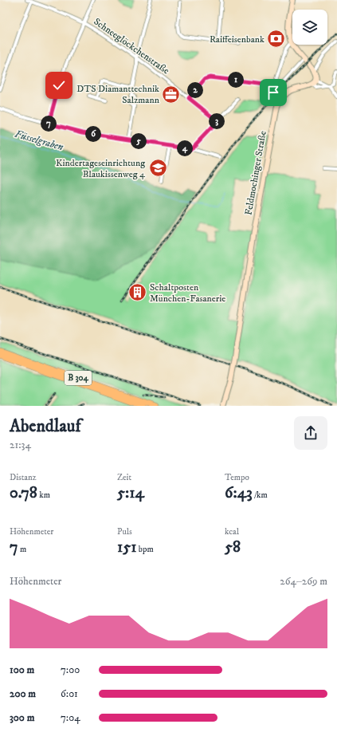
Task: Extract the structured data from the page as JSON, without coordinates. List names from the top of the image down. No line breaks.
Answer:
{"streets":{"main road":["Feldmochinger Straße","B 304"],"street":["Schneeglöckchenstraße"]},"water":["Füsselgraben"],"places":{"bank":["Raiffeisenbank"],"office":["DTS Diamanttechnik Salzmann"],"school or university":["Kindertageseinrichtung Blaukissenweg 4"],"building":["Schaltposten München-Fasanerie"]},"page":{"pins":["1","2","3","7","6","5","4"],"heading":["Abendlauf","21:34"],"stats":[["Distanz","0.78 km"],["Zeit","5:14"],["Tempo","6:43 /km"],["Höhenmeter","7 m"],["Puls","151 bpm"],["kcal","58"]],"chart":["Höhenmeter","264–269 m"],"list":[{"name":"100 m","note":"7:00"},{"name":"200 m","note":"6:01"},{"name":"300 m","note":"7:04"}]}}
